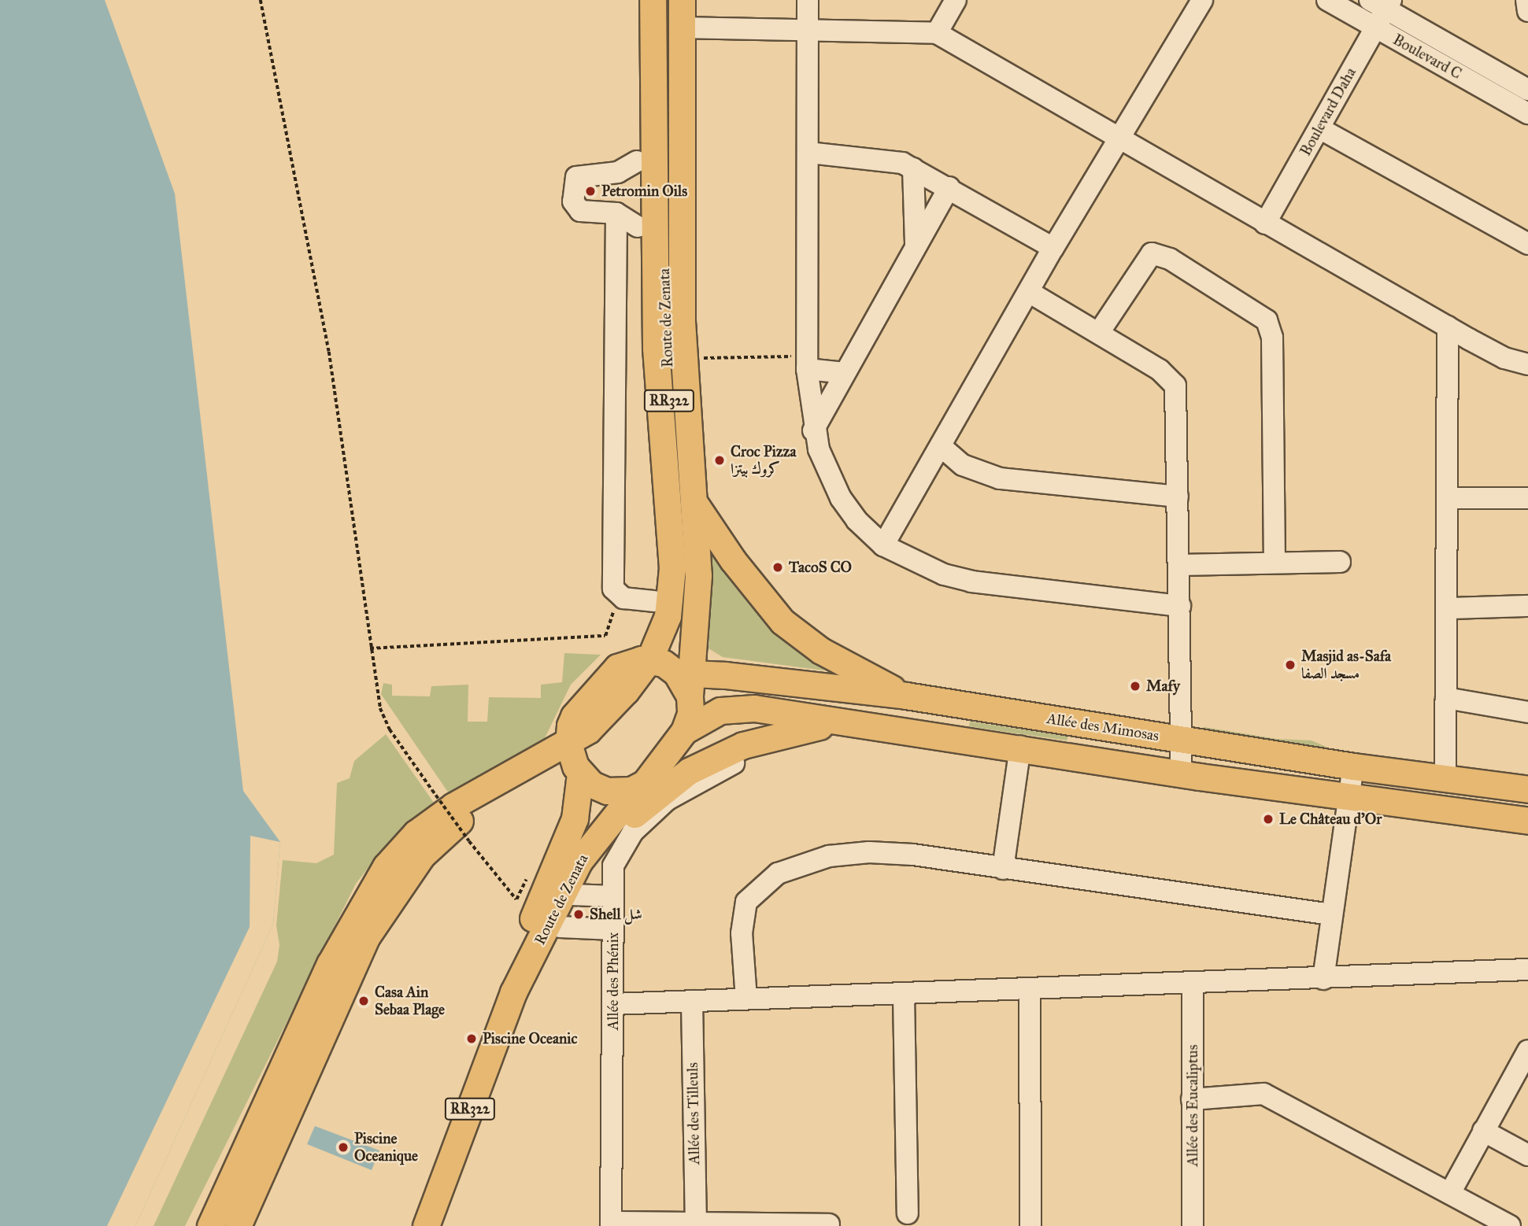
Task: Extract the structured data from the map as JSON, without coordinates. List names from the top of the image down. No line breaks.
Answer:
{"streets":{"main road":["Route de Zenata","RR322","Allée des Mimosas"],"street":["Boulevard C","Boulevard Daha","Allée des Phénix","Allée des Eucaliptus","Allée des Tilleuls"]},"crossings":[["Boulevard C","Boulevard Daha"],["Route de Zenata","RR322"],["Route de Zenata","Allée des Mimosas"],["RR322","Allée des Mimosas"]],"places":["Petromin Oils","Croc Pizza كروك بيتزا","TacoS CO","Masjid as-Safa مسجد الصفا","Mafy","Le Château d'Or","Shell شل","Casa Ain Sebaa Plage","Piscine Oceanic","Piscine Oceanique"]}
